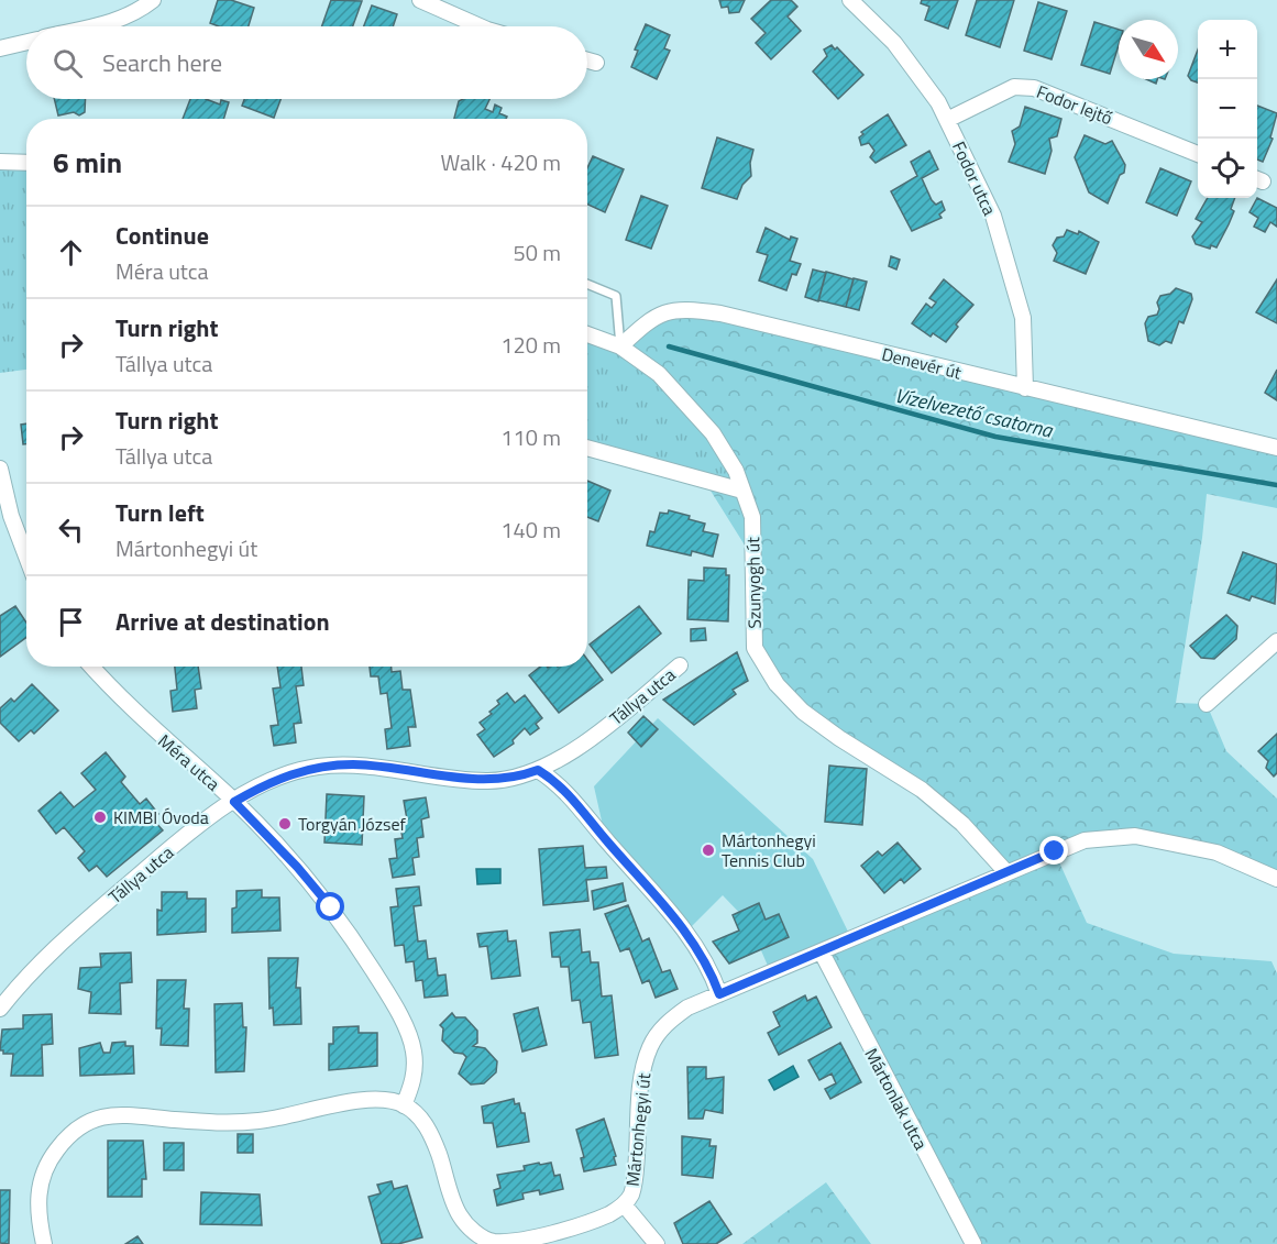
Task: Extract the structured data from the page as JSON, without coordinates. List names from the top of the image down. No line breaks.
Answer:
{"streets":{"street":["Fodor lejtő","Fodor utca","Denevér út","Szunyogh út","Tállya utca","Méra utca","Mártonlak utca","Mártonhegyi út"]},"crossings":[["Fodor lejtő","Fodor utca"],["Fodor utca","Denevér út"],["Denevér út","Szunyogh út"],["Szunyogh út","Mártonhegyi út"],["Tállya utca","Méra utca"],["Méra utca","Mártonhegyi út"],["Mártonlak utca","Mártonhegyi út"]],"water":["Vízelvezető csatorna"],"places":["KIMBI Óvoda","Torgyán József","Mártonhegyi Tennis Club"],"north":"bottom right","page":{"map_buttons":["+","−"],"search":"Search here","heading":["6 min","Walk · 420 m"],"list":[["Continue","Méra utca","50 m"],["Turn right","Tállya utca","120 m"],["Turn right","Tállya utca","110 m"],["Turn left","Mártonhegyi út","140 m"],"Arrive at destination"]}}
